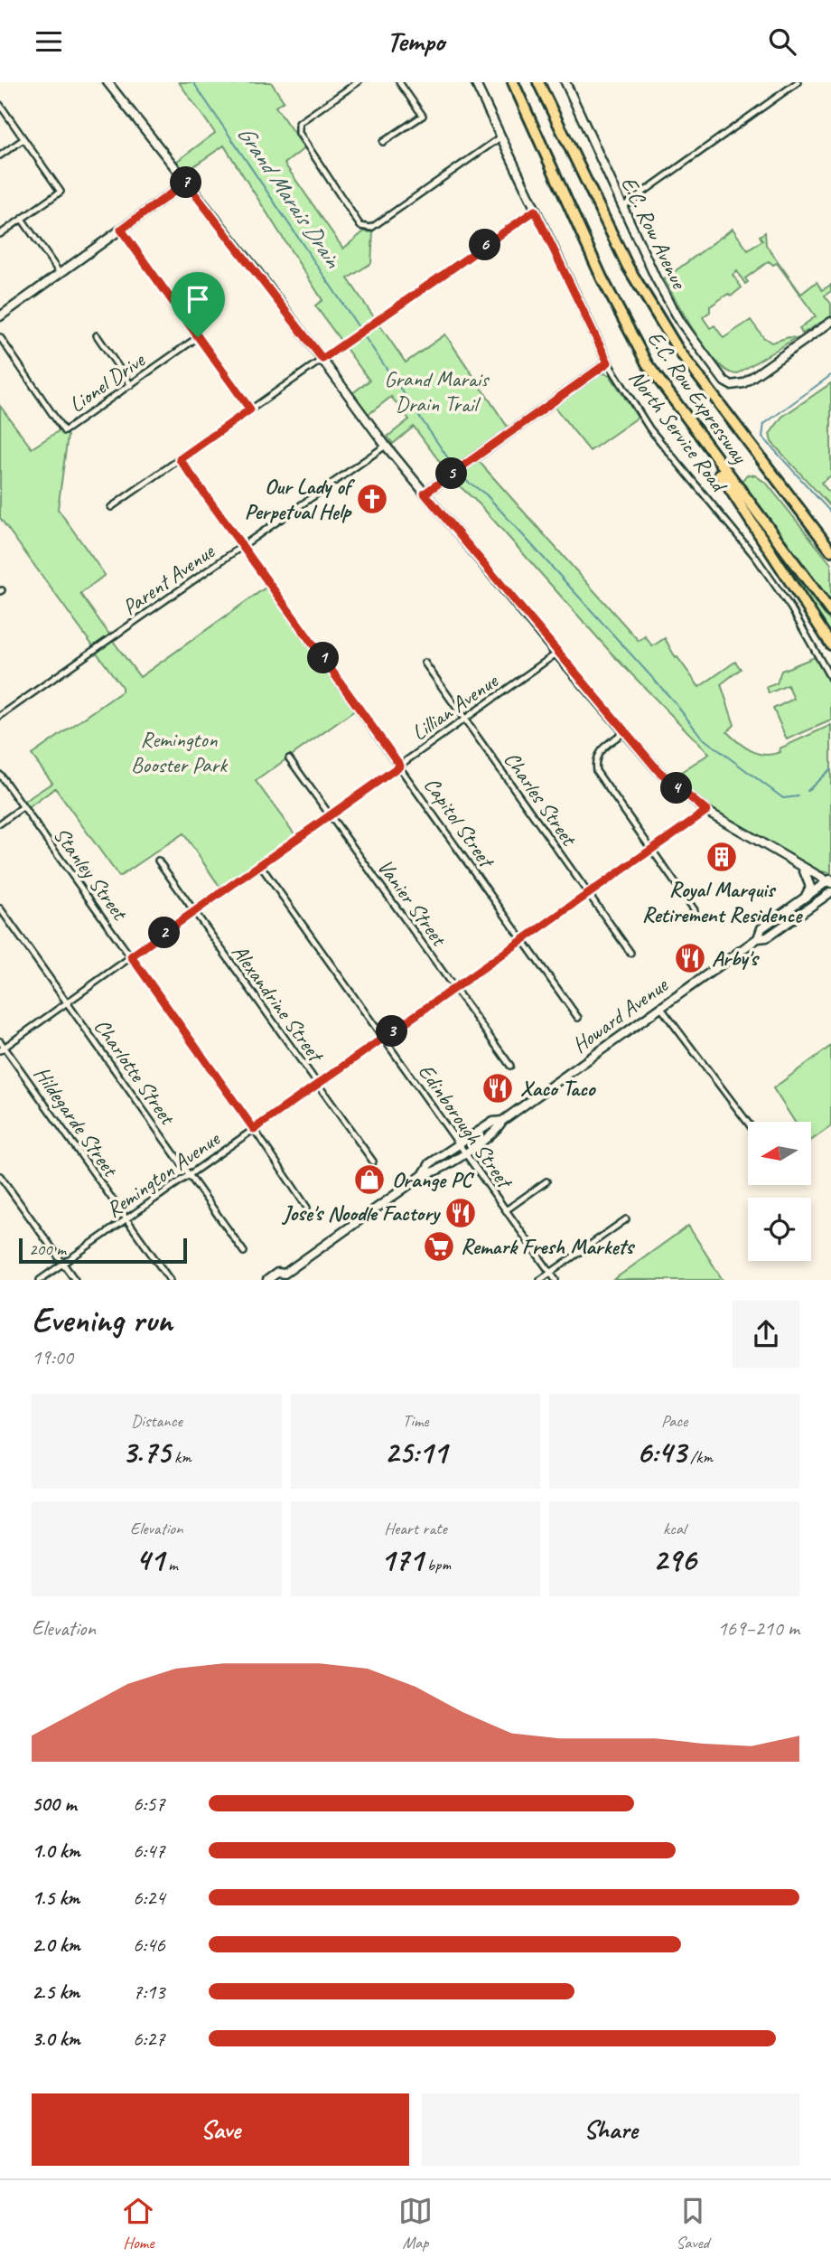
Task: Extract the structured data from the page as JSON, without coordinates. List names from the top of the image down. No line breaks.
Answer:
{"streets":{"highway":["E.C. Row Expressway"],"street":["E.C. Row Avenue","Lionel Drive","North Service Road","Parent Avenue","Lillian Avenue","Charles Street","Capitol Street","Stanley Street","Vanier Street","Alexandrine Street","Howard Avenue","Charlotte Street","Hildegarde Street","Edinborough Street","Remington Avenue"]},"crossings":[["Parent Avenue","Capitol Street"],["Lillian Avenue","Charles Street"],["Lillian Avenue","Capitol Street"],["Lillian Avenue","Stanley Street"],["Lillian Avenue","Vanier Street"],["Lillian Avenue","Alexandrine Street"],["Lillian Avenue","Charlotte Street"],["Lillian Avenue","Hildegarde Street"],["Lillian Avenue","Edinborough Street"],["Charles Street","Remington Avenue"],["Capitol Street","Remington Avenue"],["Stanley Street","Remington Avenue"],["Vanier Street","Remington Avenue"],["Alexandrine Street","Remington Avenue"],["Howard Avenue","Edinborough Street"],["Charlotte Street","Remington Avenue"],["Hildegarde Street","Remington Avenue"],["Edinborough Street","Remington Avenue"]],"water":["Grand Marais Drain"],"parks":["Grand Marais Drain Trail","Remington Booster Park"],"places":{"church":["Our Lady of Perpetual Help"],"building":["Royal Marquis Retirement Residence"],"restaurant":["Arby's","Xaco Taco","Jose's Noodle Factory"],"shop":["Orange PC"],"supermarket":["Remark Fresh Markets"]},"scale_bar":"200 m","north":"left","page":{"header":"Tempo","pins":["7","6","5","1","4","2","3"],"scale":"200 m","heading":["Evening run","19:00"],"stats":[["Distance","3.75 km"],["Time","25:11"],["Pace","6:43 /km"],["Elevation","41 m"],["Heart rate","171 bpm"],["kcal","296"]],"chart":["Elevation","169–210 m"],"list":[{"name":"500 m","note":"6:57"},{"name":"1.0 km","note":"6:47"},{"name":"1.5 km","note":"6:24"},{"name":"2.0 km","note":"6:46"},{"name":"2.5 km","note":"7:13"},{"name":"3.0 km","note":"6:27"}],"buttons":["Save","Share"],"tabs":["Home","Map","Saved"]}}
